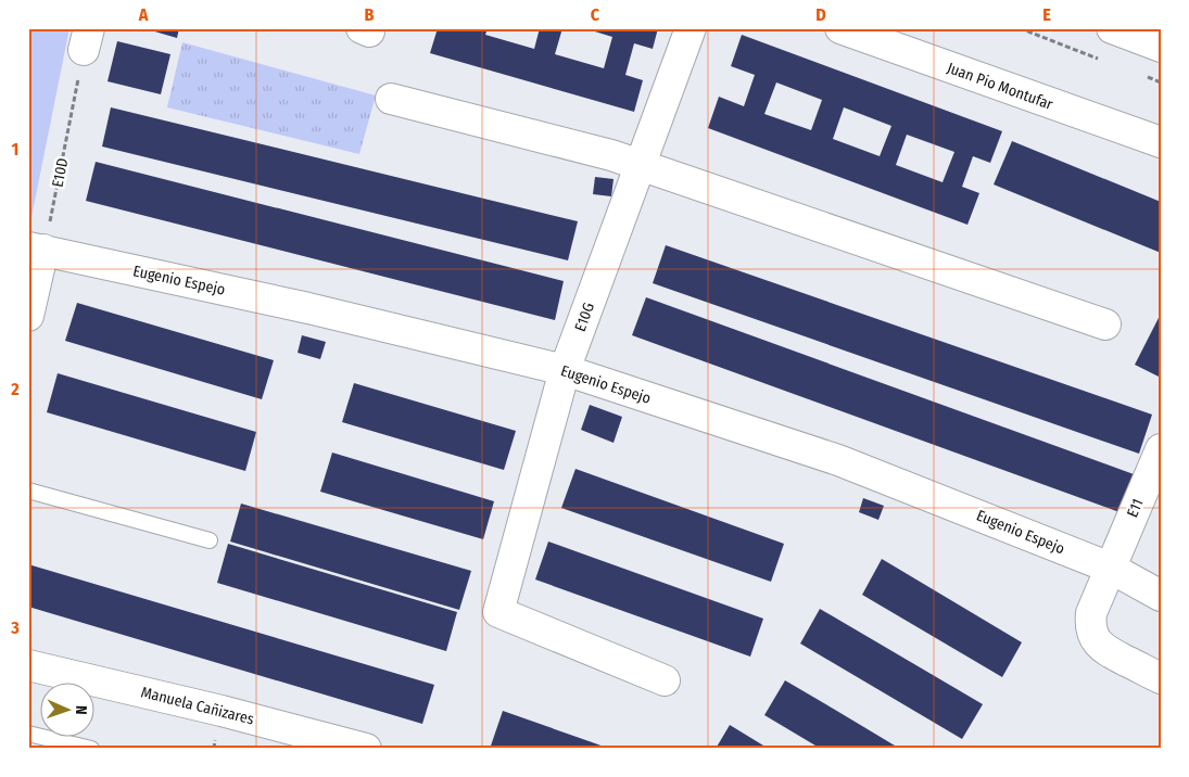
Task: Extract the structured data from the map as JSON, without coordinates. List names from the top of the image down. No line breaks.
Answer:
{"streets":{"main road":["Juan Pio Montufar","Eugenio Espejo","E10G","E11","Manuela Cañizares"],"path":["E10D"]},"crossings":[["E10D","Eugenio Espejo"],["Eugenio Espejo","E10G"],["Eugenio Espejo","E11"]],"north":"right","grid":{"columns":["A","B","C","D","E"],"rows":["1","2","3"]}}
